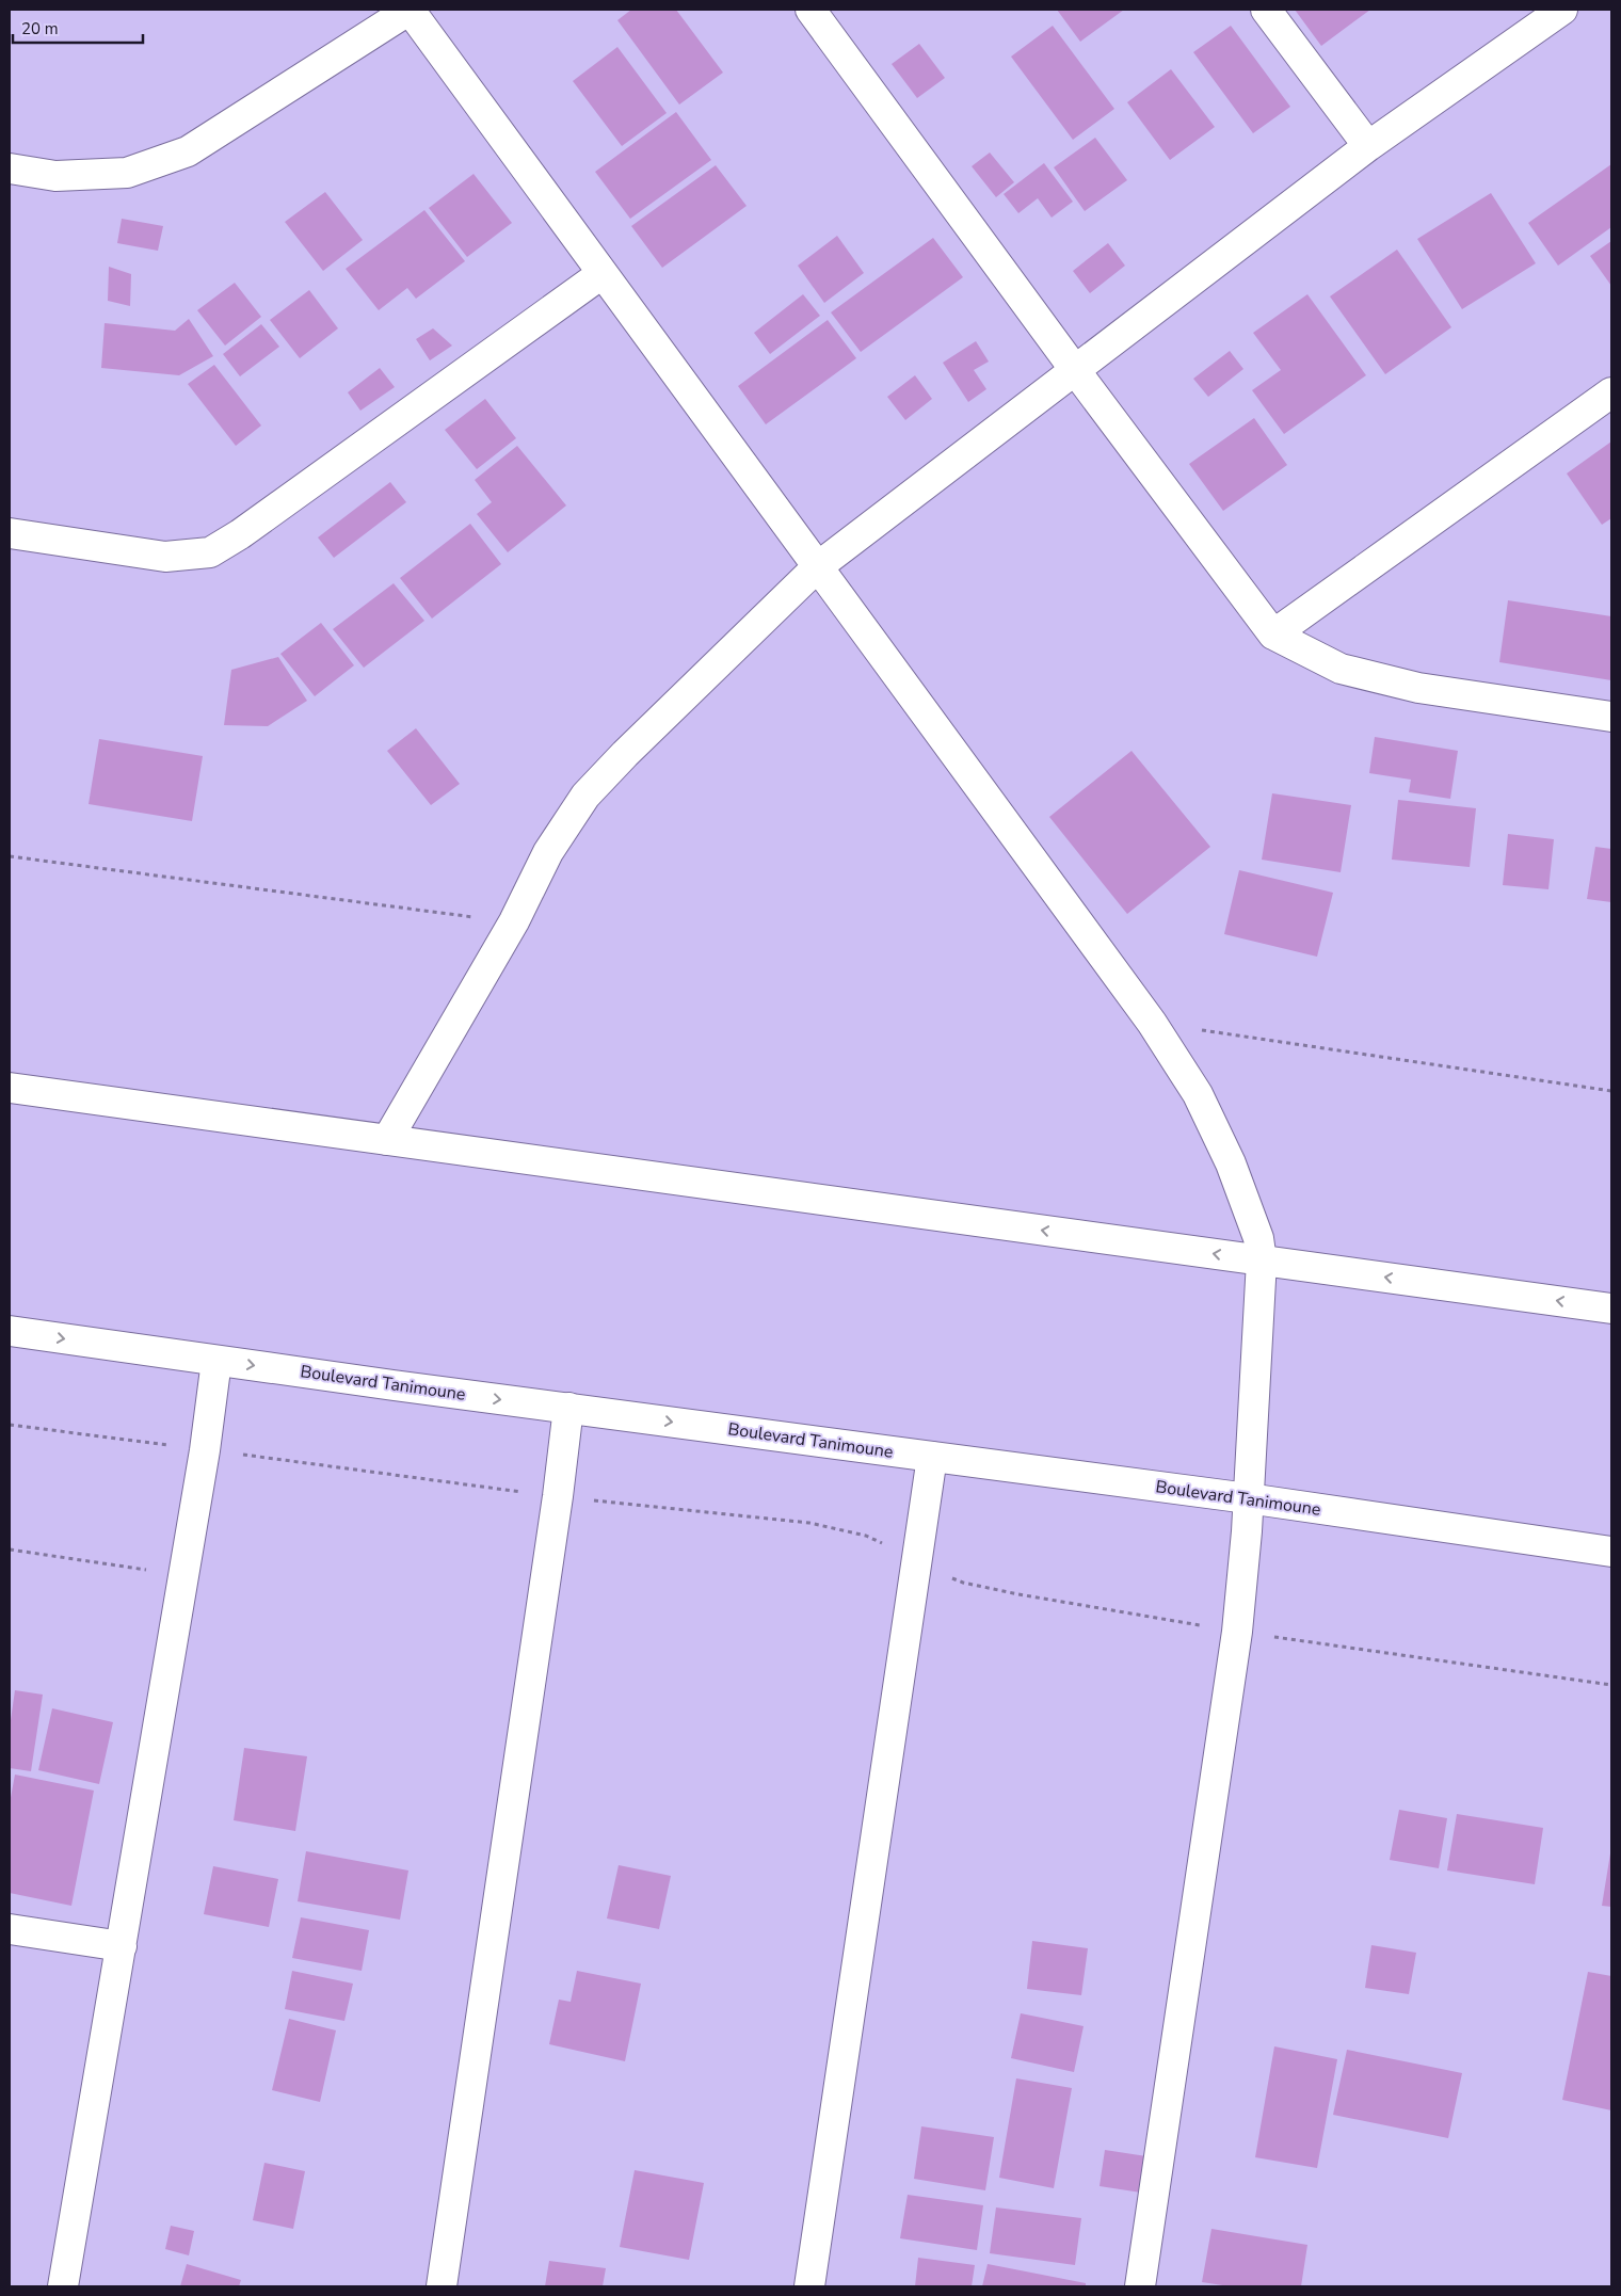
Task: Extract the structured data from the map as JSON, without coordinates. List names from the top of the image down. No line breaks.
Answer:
{"streets":{"street":["Boulevard Tanimoune"]},"scale_bar":"20 m"}
